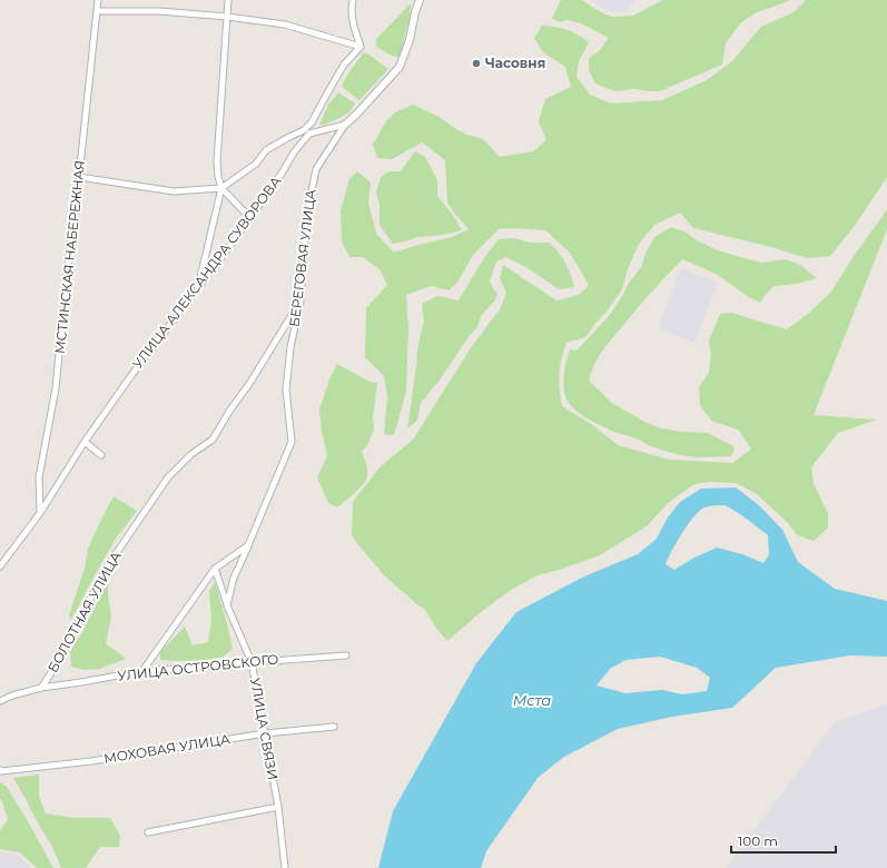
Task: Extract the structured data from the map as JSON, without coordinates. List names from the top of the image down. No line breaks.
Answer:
{"streets":{"street":["МСТИНСКАЯ НАБЕРЕЖНАЯ","БЕРЕГОВАЯ УЛИЦА","УЛИЦА АЛЕКСАНДРА СУВОРОВА","БОЛОТНАЯ УЛИЦА","УЛИЦА ОСТРОВСКОГО","УЛИЦА СВЯЗИ","МОХОВАЯ УЛИЦА"]},"crossings":[["МСТИНСКАЯ НАБЕРЕЖНАЯ","УЛИЦА АЛЕКСАНДРА СУВОРОВА"],["БЕРЕГОВАЯ УЛИЦА","УЛИЦА АЛЕКСАНДРА СУВОРОВА"],["БЕРЕГОВАЯ УЛИЦА","БОЛОТНАЯ УЛИЦА"],["БОЛОТНАЯ УЛИЦА","УЛИЦА ОСТРОВСКОГО"],["УЛИЦА ОСТРОВСКОГО","УЛИЦА СВЯЗИ"],["УЛИЦА СВЯЗИ","МОХОВАЯ УЛИЦА"]],"water":["Мста"],"places":["Часовня"],"scale_bar":"100 m"}
